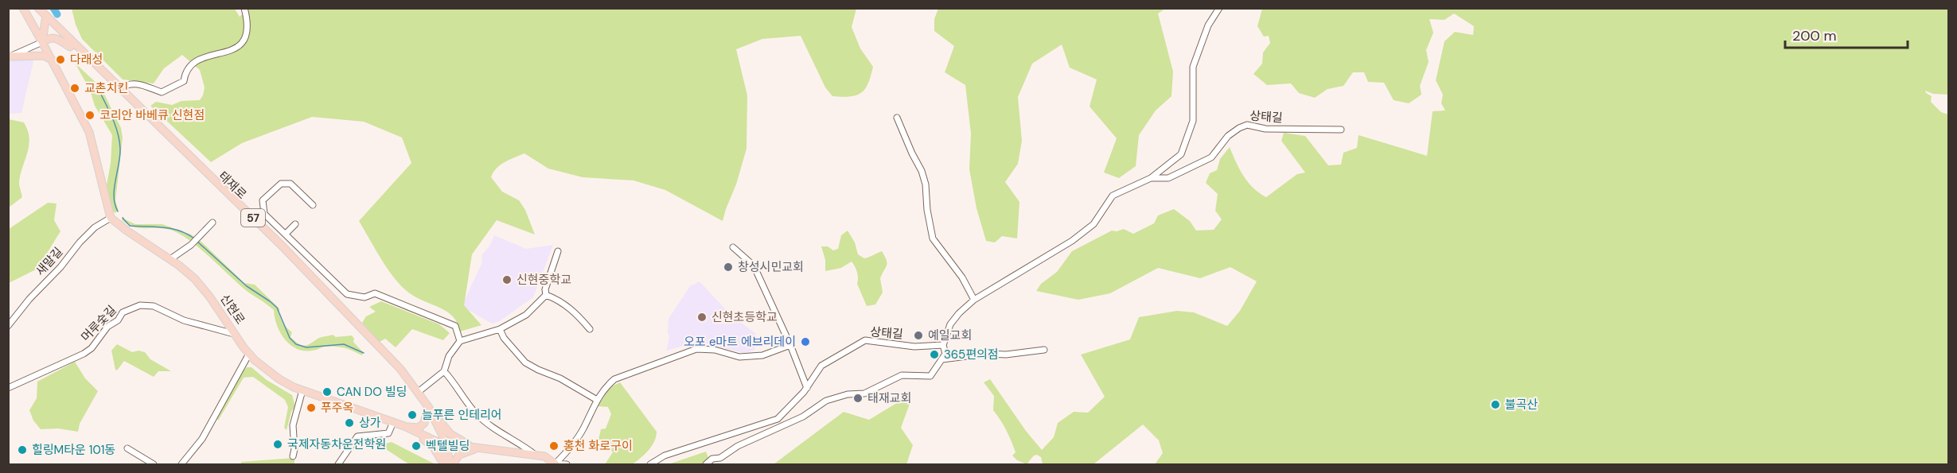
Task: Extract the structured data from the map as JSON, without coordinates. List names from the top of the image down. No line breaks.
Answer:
{"streets":{"main road":["태재로","57","신현로"],"street":["상태길","새말길","머루숯길"]},"crossings":[["태재로","57"],["태재로","신현로"],["57","신현로"],["새말길","신현로"],["신현로","머루숯길"]],"places":["다래성","교촌치킨","코리안 바베큐 신현점","창성시민교회","신현중학교","신현초등학교","예일교회","오포 e마트 에브리데이","365편의점","CAN DO 빌딩","태재교회","불곡산","푸주옥","늘푸른 인테리어","상가","국제자동차운전학원","벡텔빌딩","홍천 화로구이","힐링M타운 101동"],"scale_bar":"200 m"}
